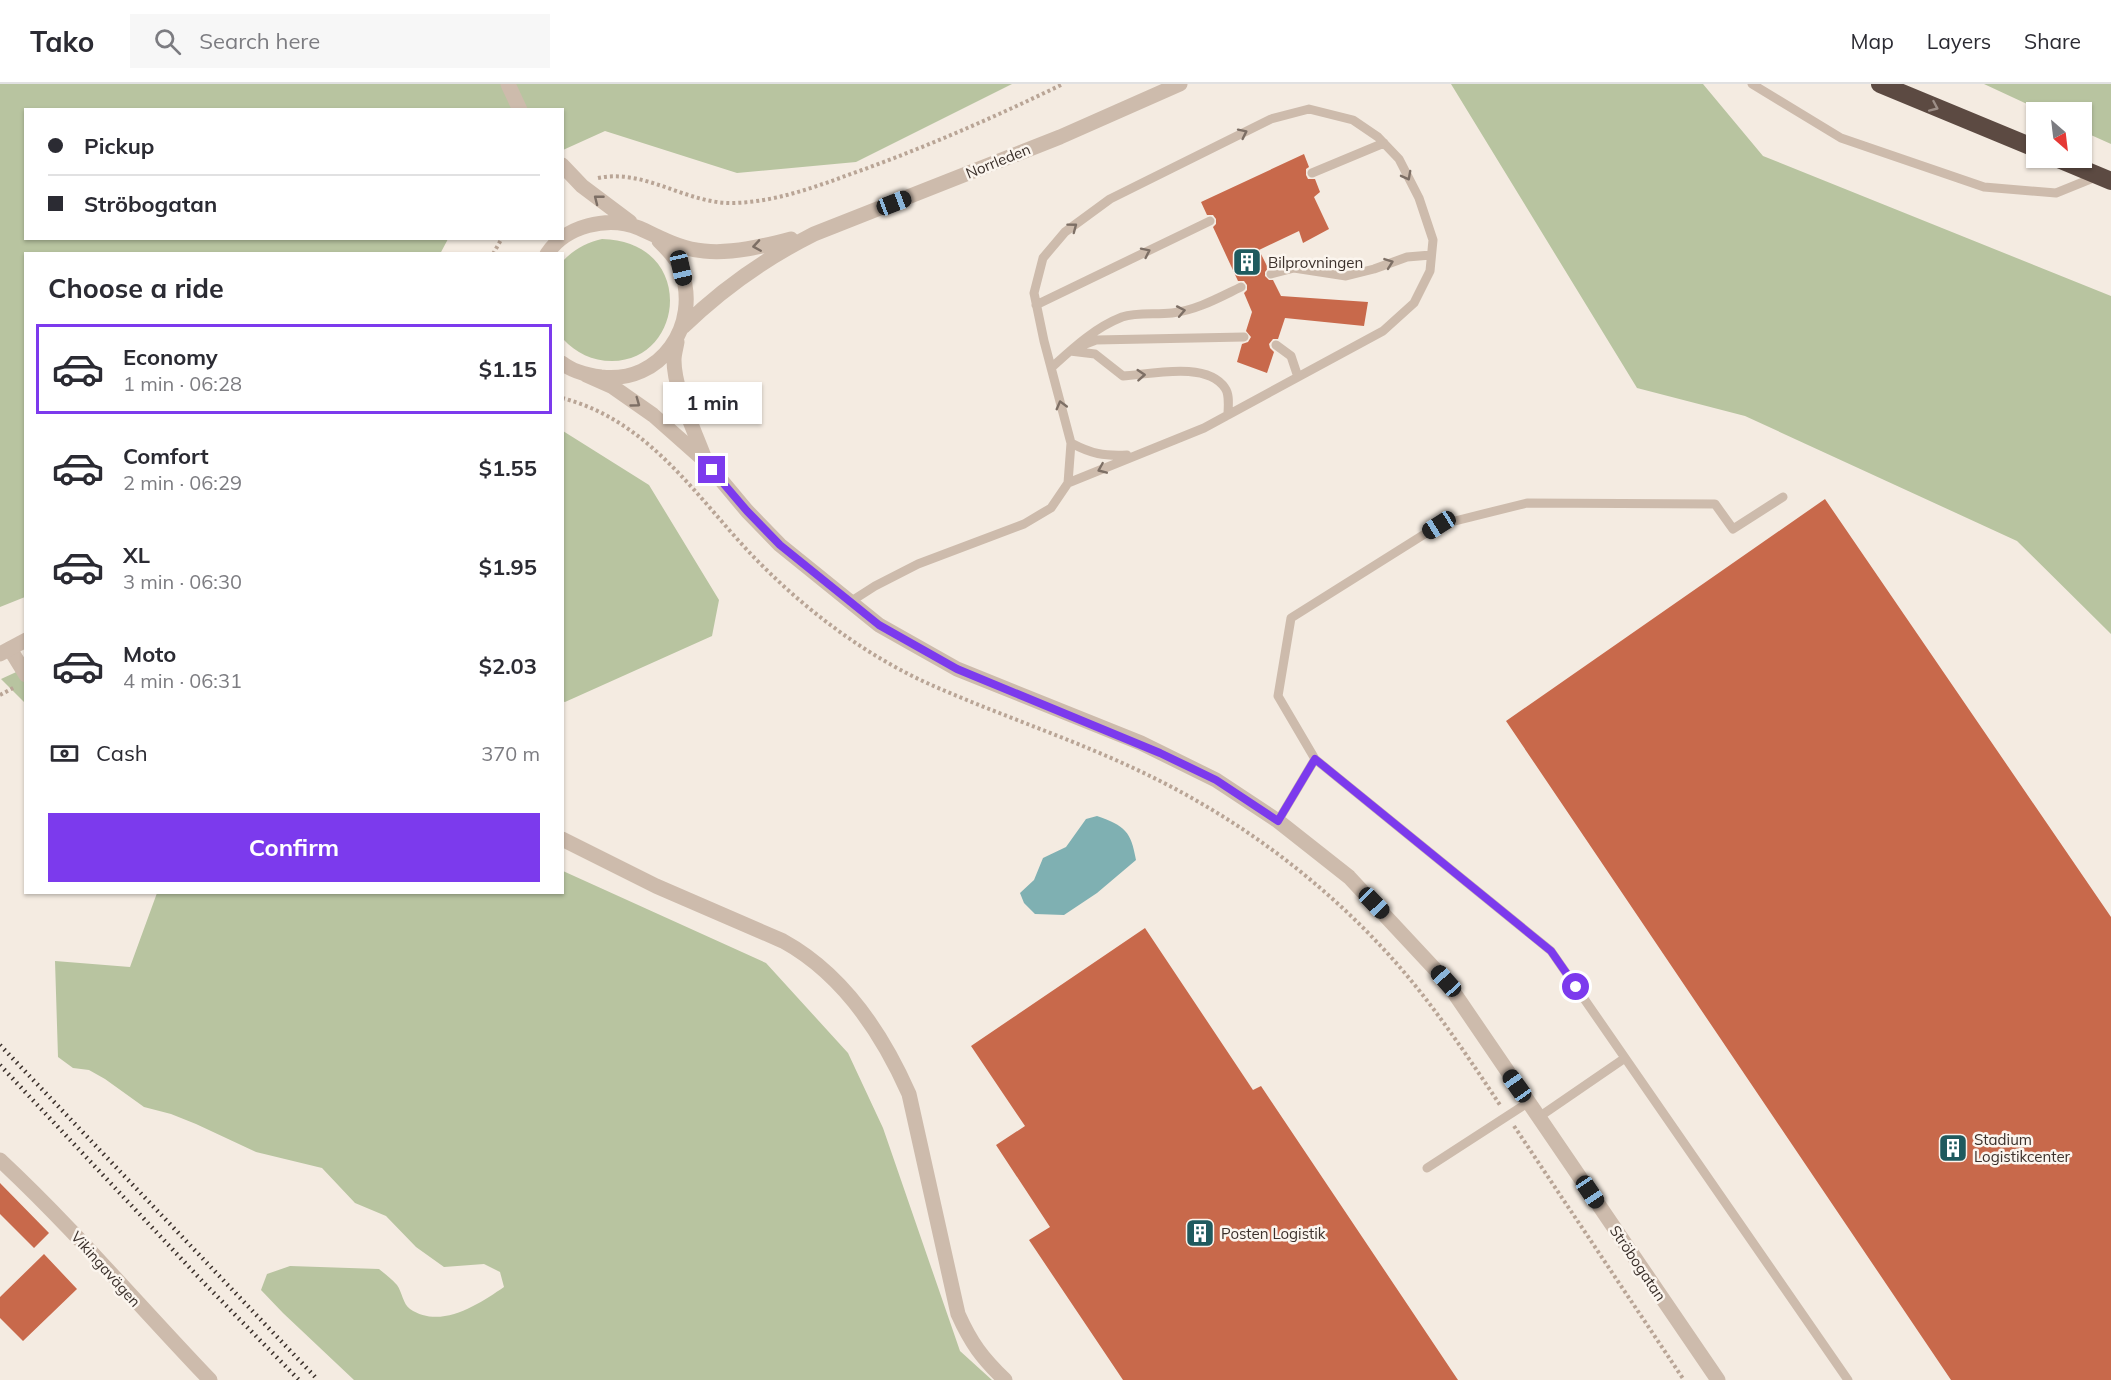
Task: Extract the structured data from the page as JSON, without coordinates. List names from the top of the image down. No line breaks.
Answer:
{"streets":{"street":["Norrleden","Ströbogatan","Vikingavägen"]},"places":{"building":["Bilprovningen","Stadium Logistikcenter","Posten Logistik"]},"north":"bottom right","page":{"header":"Tako","search":"Search here","nav":["Map","Layers","Share"],"banner":["Pickup","Ströbogatan"],"heading":"Choose a ride","list":[{"name":"Economy","note":"1 min · 06:28","value":"$1.15"},{"name":"Comfort","note":"2 min · 06:29","value":"$1.55"},{"name":"XL","note":"3 min · 06:30","value":"$1.95"},{"name":"Moto","note":"4 min · 06:31","value":"$2.03"}],"bubble":"1 min","pay":["Cash","370 m"],"buttons":"Confirm"}}
